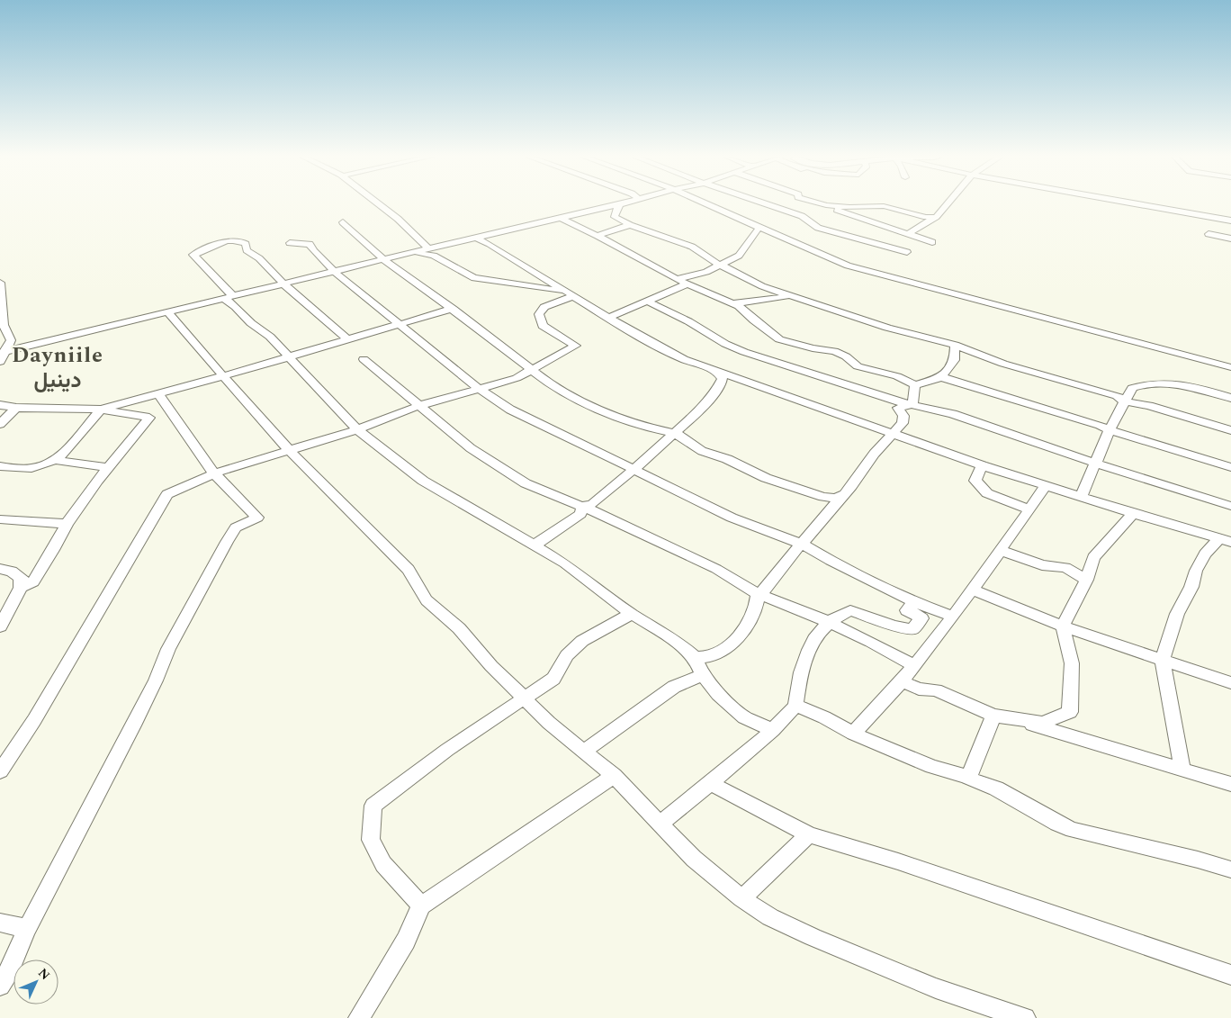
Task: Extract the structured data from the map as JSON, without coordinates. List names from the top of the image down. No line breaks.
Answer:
{"districts":["Dayniile دينيل"],"north":"top right"}
